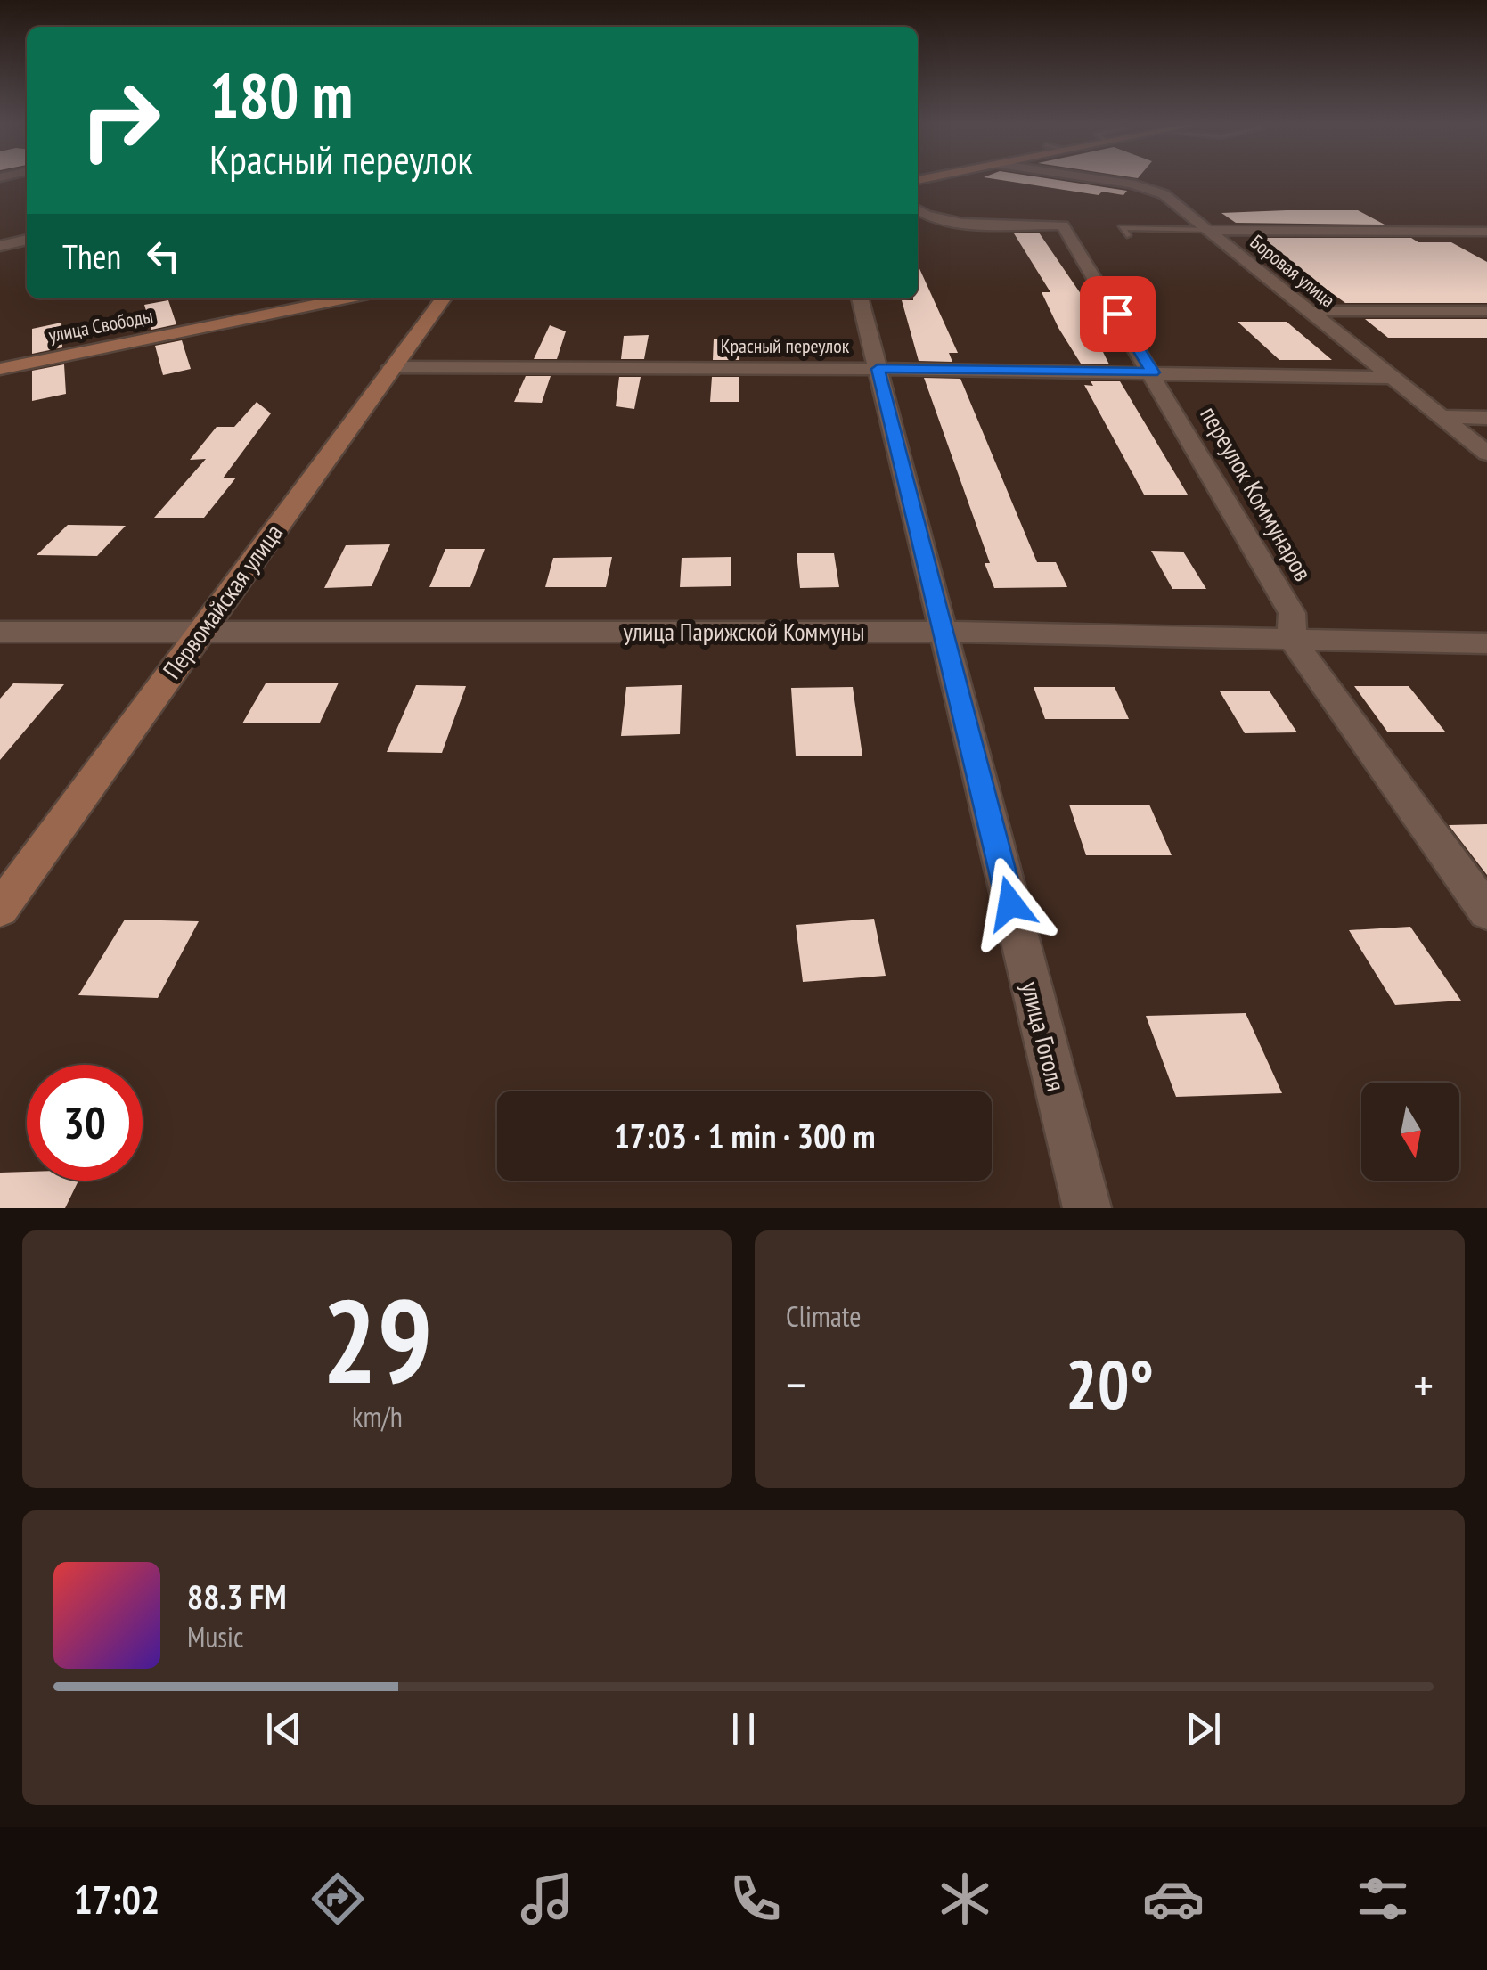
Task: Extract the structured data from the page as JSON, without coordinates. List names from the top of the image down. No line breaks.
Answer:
{"streets":{"main road":["улица Свободы","Первомайская улица"],"street":["Боровая улица","Красный переулок","переулок Коммунаров","улица Парижской Коммуны","улица Гоголя"]},"crossings":[["Боровая улица","Красный переулок"],["Красный переулок","переулок Коммунаров"],["Красный переулок","Первомайская улица"],["Красный переулок","улица Гоголя"],["переулок Коммунаров","улица Парижской Коммуны"],["Первомайская улица","улица Парижской Коммуны"],["улица Парижской Коммуны","улица Гоголя"]],"north":"bottom","page":{"turn":["180 m","Красный переулок"],"then":"Then","limit":"30","trip":"17:03 · 1 min · 300 m","tile":[["29","km/h"],"Climate"],"heat":["−","20°","+"],"song":["88.3 FM","Music"],"tabs":"17:02"}}
